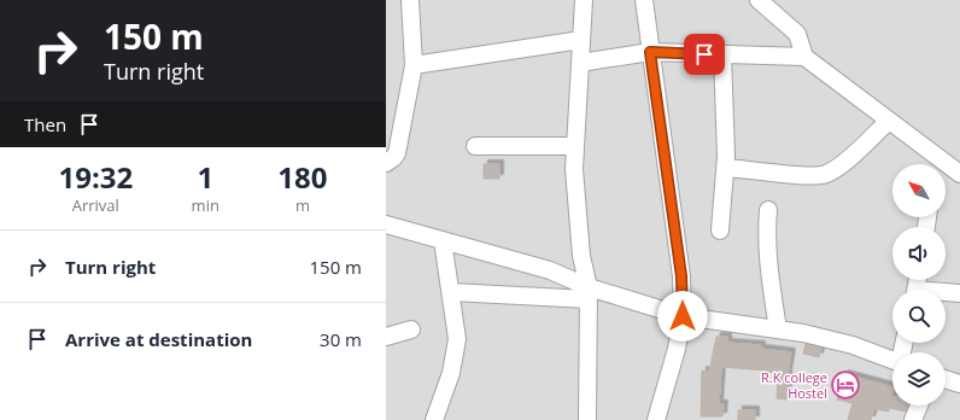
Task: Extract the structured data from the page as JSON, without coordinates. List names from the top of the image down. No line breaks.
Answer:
{"places":{"hotel":["R.K college Hostel"]},"north":"top left","page":{"turn":["150 m","Turn right"],"then":"Then","eta":["19:32","Arrival","1","min","180","m"],"list":[{"name":"Turn right","value":"150 m"},{"name":"Arrive at destination","value":"30 m"}]}}
